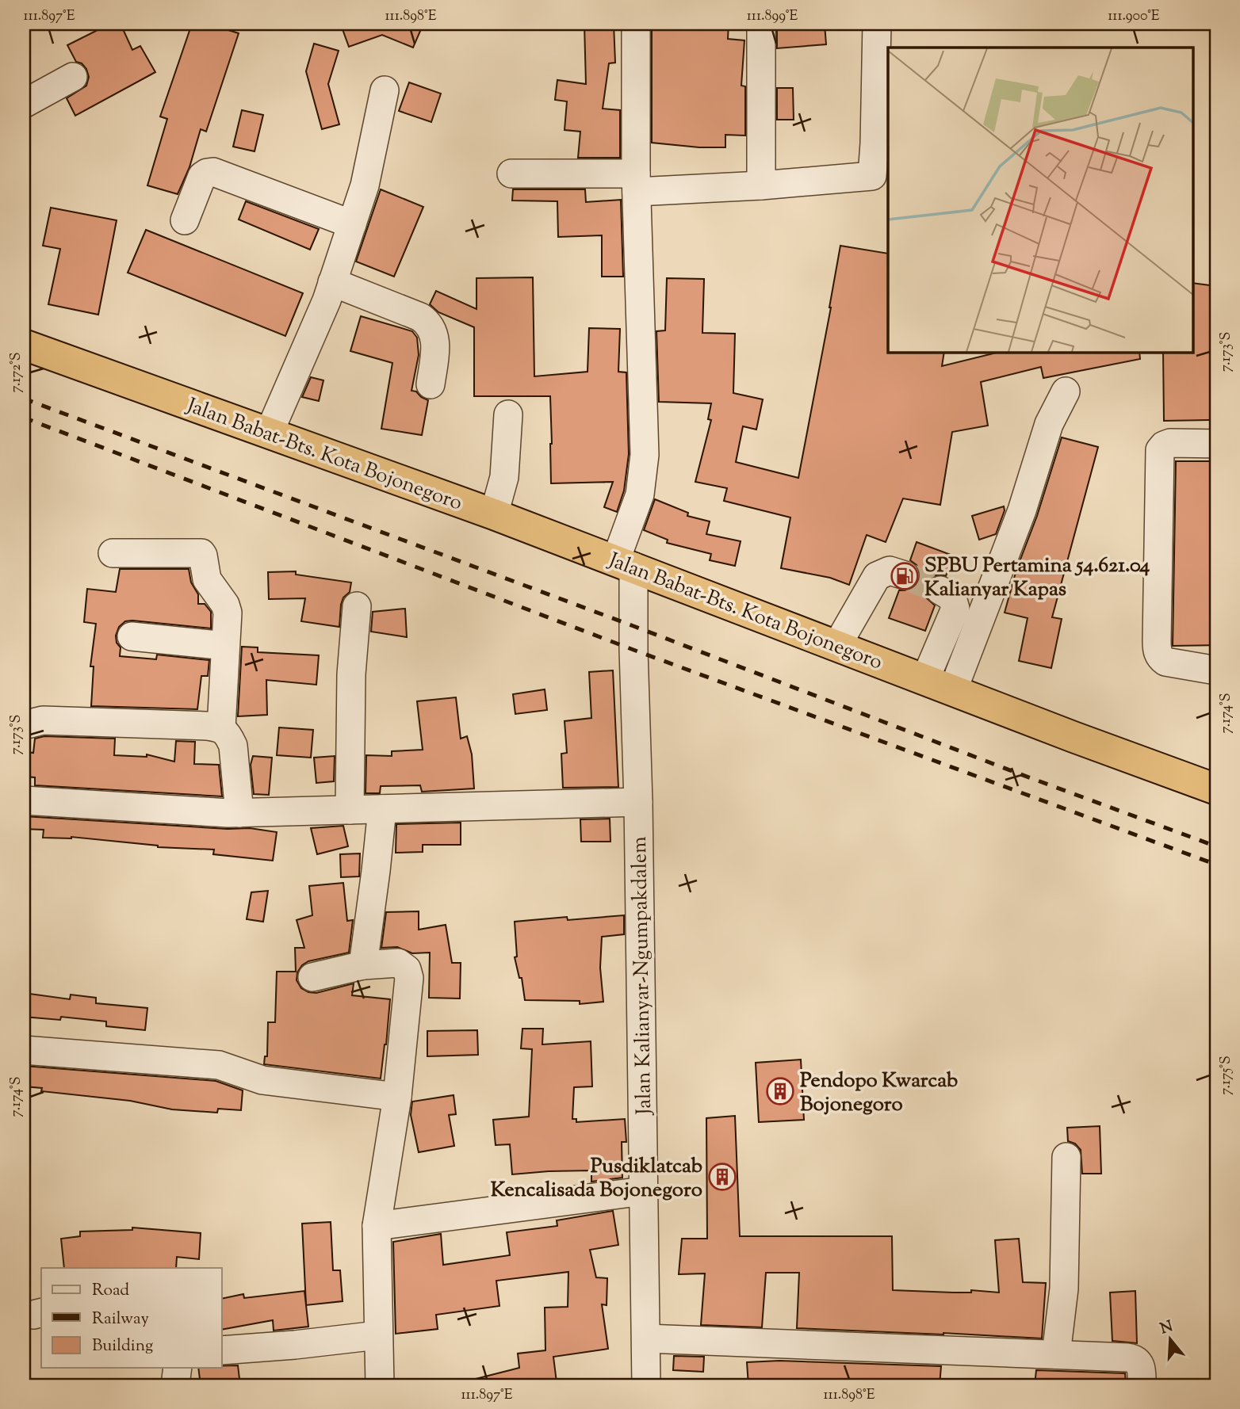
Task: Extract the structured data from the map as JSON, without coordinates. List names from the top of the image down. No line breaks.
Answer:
{"streets":{"highway":["Jalan Babat-Bts. Kota Bojonegoro"],"street":["Jalan Kalianyar-Ngumpakdalem"]},"crossings":[["Jalan Babat-Bts. Kota Bojonegoro","Jalan Kalianyar-Ngumpakdalem"]],"places":{"fuel station":["SPBU Pertamina 54.621.04 Kalianyar Kapas"],"building":["Pendopo Kwarcab Bojonegoro","Pusdiklatcab Kencalisada Bojonegoro"]},"legend":["Road","Railway","Building"],"north":"top","coordinates":["111.897°E","111.898°E","111.899°E","111.900°E","7.173°S","7.172°S","7.174°S","7.175°S"]}
